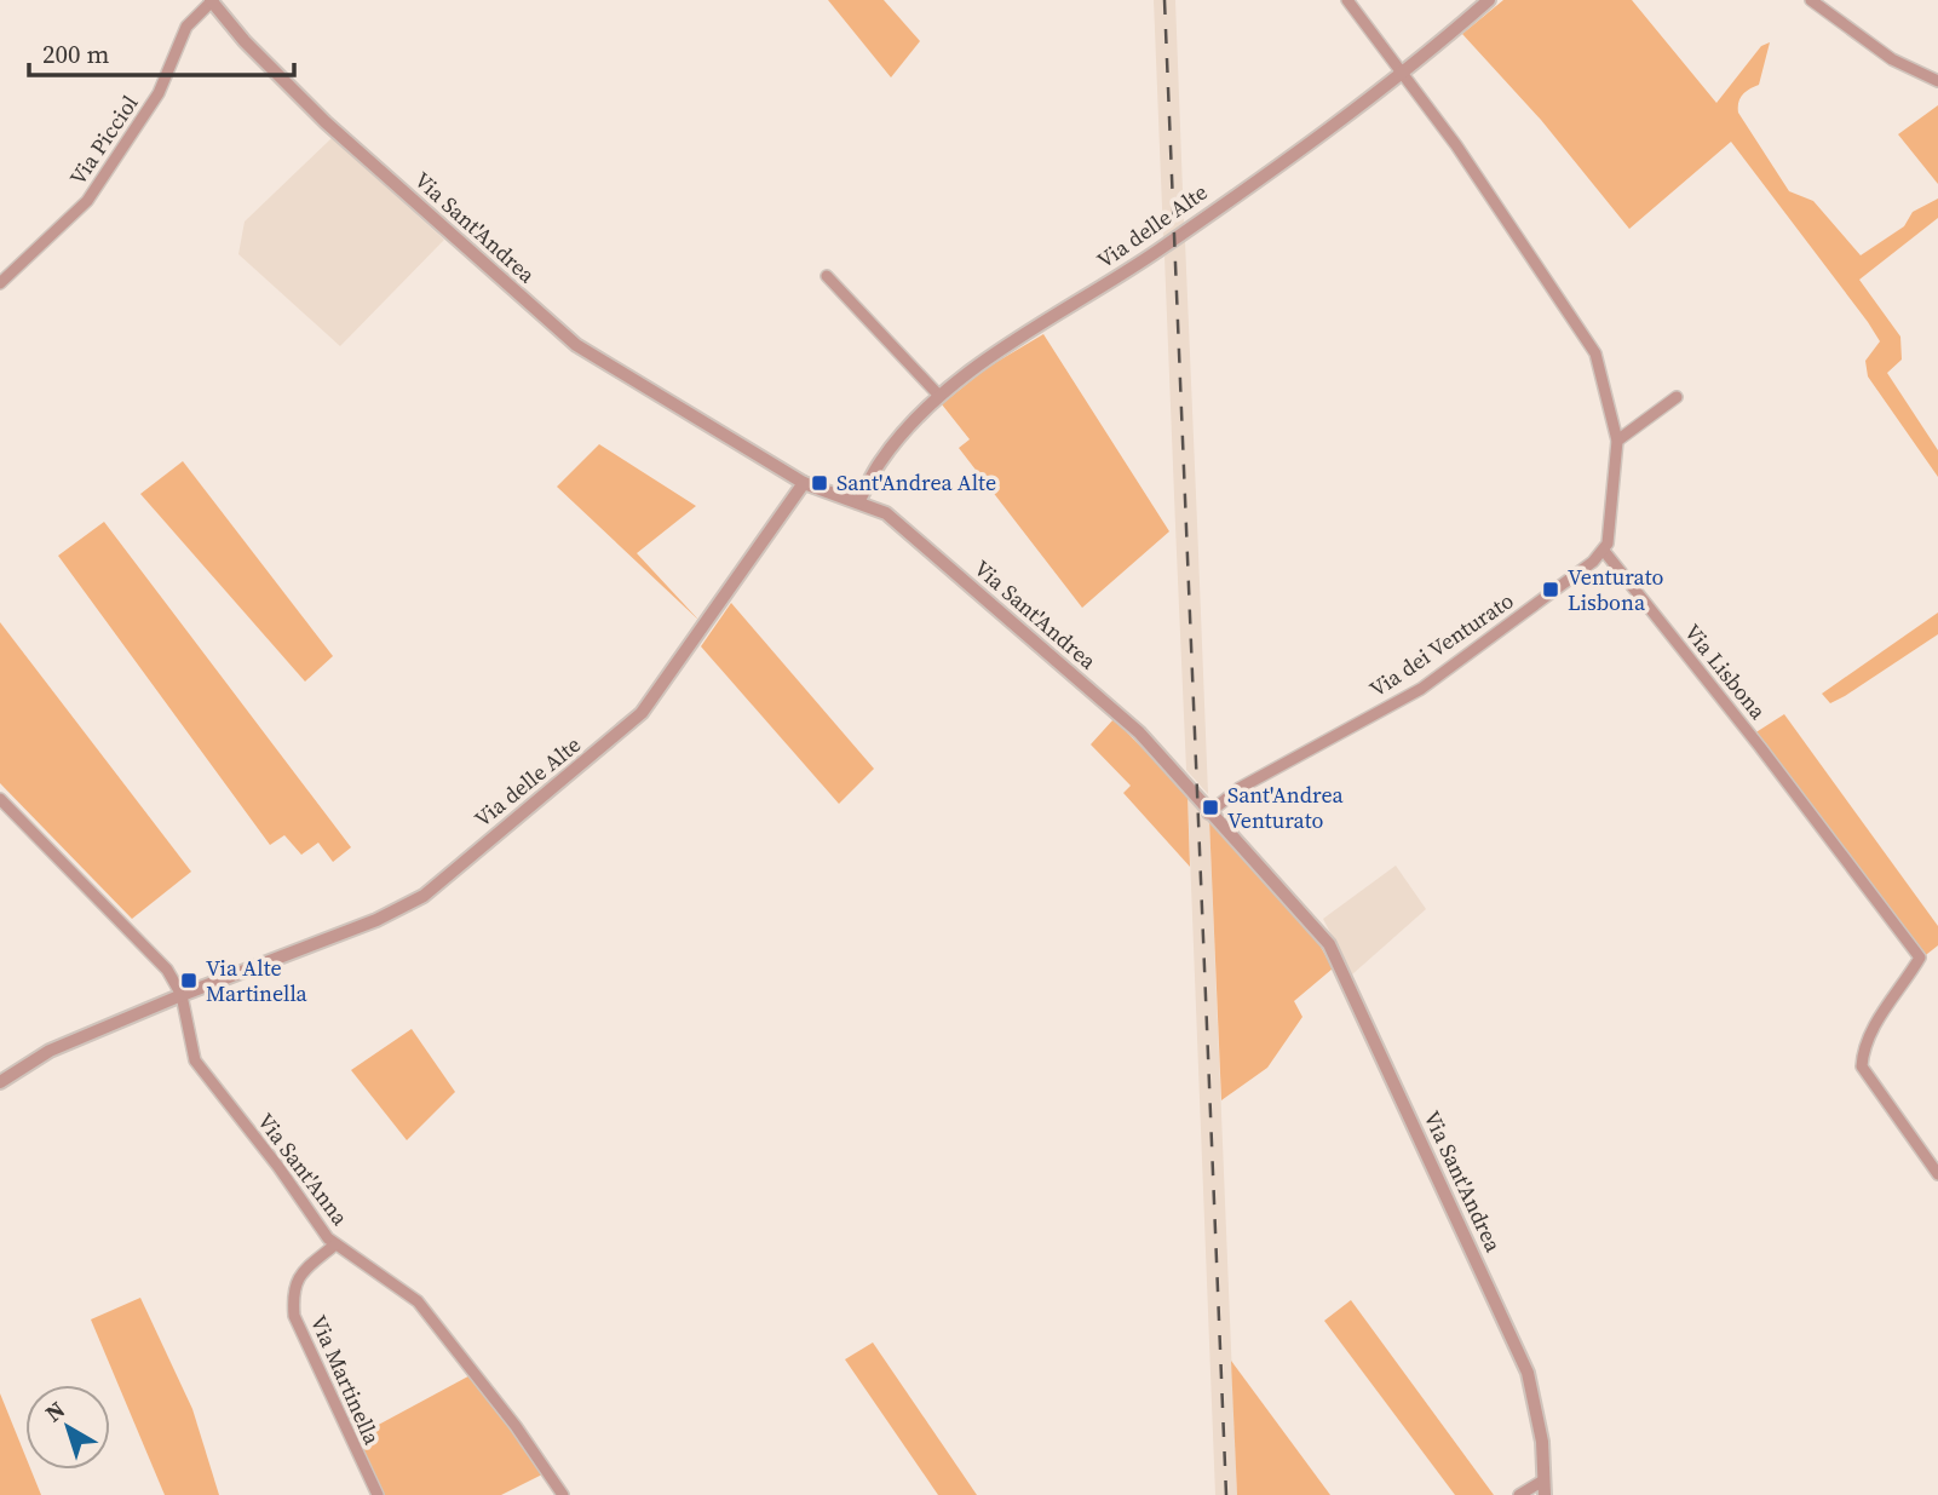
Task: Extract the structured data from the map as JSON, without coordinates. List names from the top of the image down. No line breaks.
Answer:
{"streets":{"street":["Via Picciol","Via delle Alte","Via Sant'Andrea","Via dei Venturato","Via Lisbona","Via Sant'Anna","Via Martinella"]},"crossings":[["Via Picciol","Via Sant'Andrea"],["Via delle Alte","Via Sant'Andrea"],["Via delle Alte","Via Sant'Anna"],["Via Sant'Andrea","Via dei Venturato"],["Via dei Venturato","Via Lisbona"],["Via Sant'Anna","Via Martinella"]],"places":{"transit":["Sant'Andrea Alte","Venturato Lisbona","Sant'Andrea Venturato","Via Alte Martinella"]},"scale_bar":"200 m","north":"top left"}
